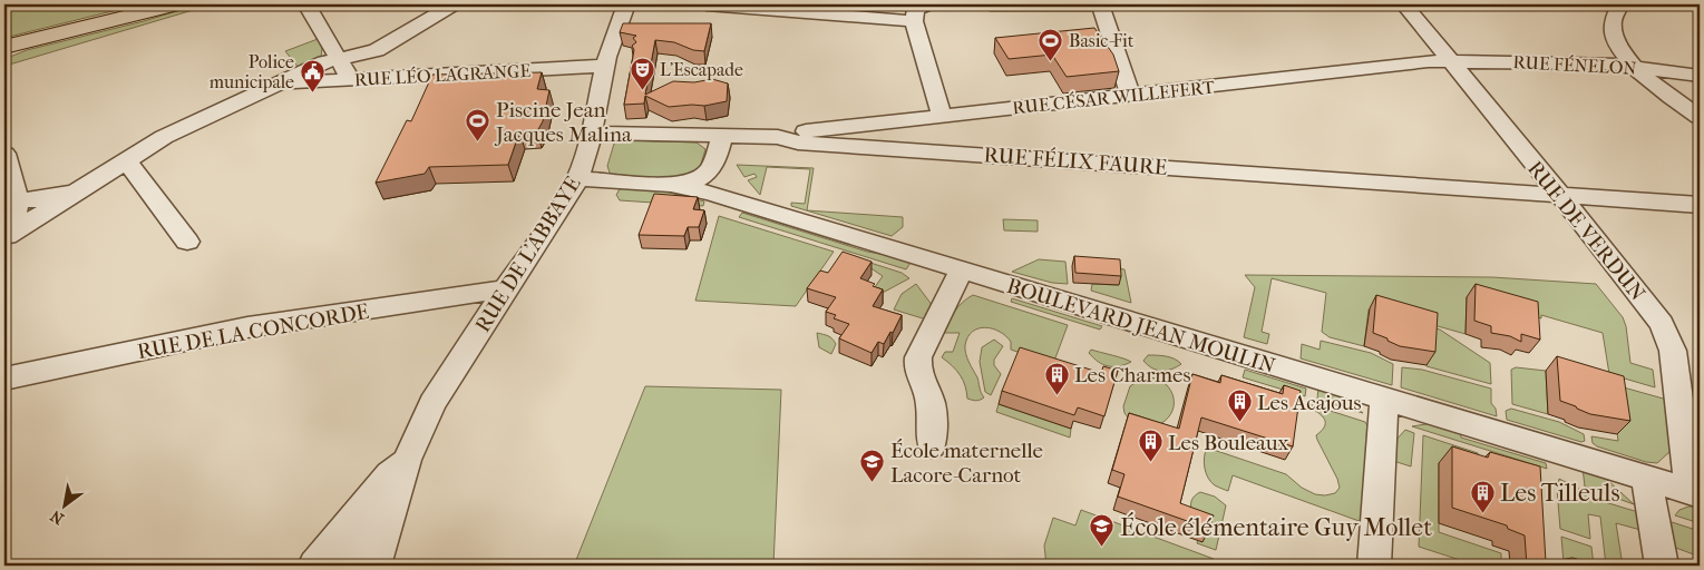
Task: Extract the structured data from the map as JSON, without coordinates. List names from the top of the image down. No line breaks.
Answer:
{"streets":{"street":["RUE FÉNELON","RUE LÉO LAGRANGE","RUE CÉSAR WILLEFERT","RUE FÉLIX FAURE","RUE DE VERDUN","RUE DE L'ABBAYE","BOULEVARD JEAN MOULIN","RUE DE LA CONCORDE"]},"crossings":[["RUE FÉNELON","RUE CÉSAR WILLEFERT"],["RUE FÉNELON","RUE DE VERDUN"],["RUE LÉO LAGRANGE","RUE DE L'ABBAYE"],["RUE CÉSAR WILLEFERT","RUE FÉLIX FAURE"],["RUE CÉSAR WILLEFERT","RUE DE VERDUN"],["RUE FÉLIX FAURE","RUE DE VERDUN"],["RUE FÉLIX FAURE","RUE DE L'ABBAYE"],["RUE DE VERDUN","BOULEVARD JEAN MOULIN"],["RUE DE L'ABBAYE","BOULEVARD JEAN MOULIN"],["RUE DE L'ABBAYE","RUE DE LA CONCORDE"]],"places":{"sports":["Basic-Fit","Piscine Jean Jacques Malina"],"theatre":["L'Escapade"],"public building":["Police municipale"],"building":["Les Charmes","Les Acajous","Les Bouleaux","Les Tilleuls"],"school or university":["École maternelle Lacore-Carnot","École élémentaire Guy Mollet"]},"north":"bottom left"}
